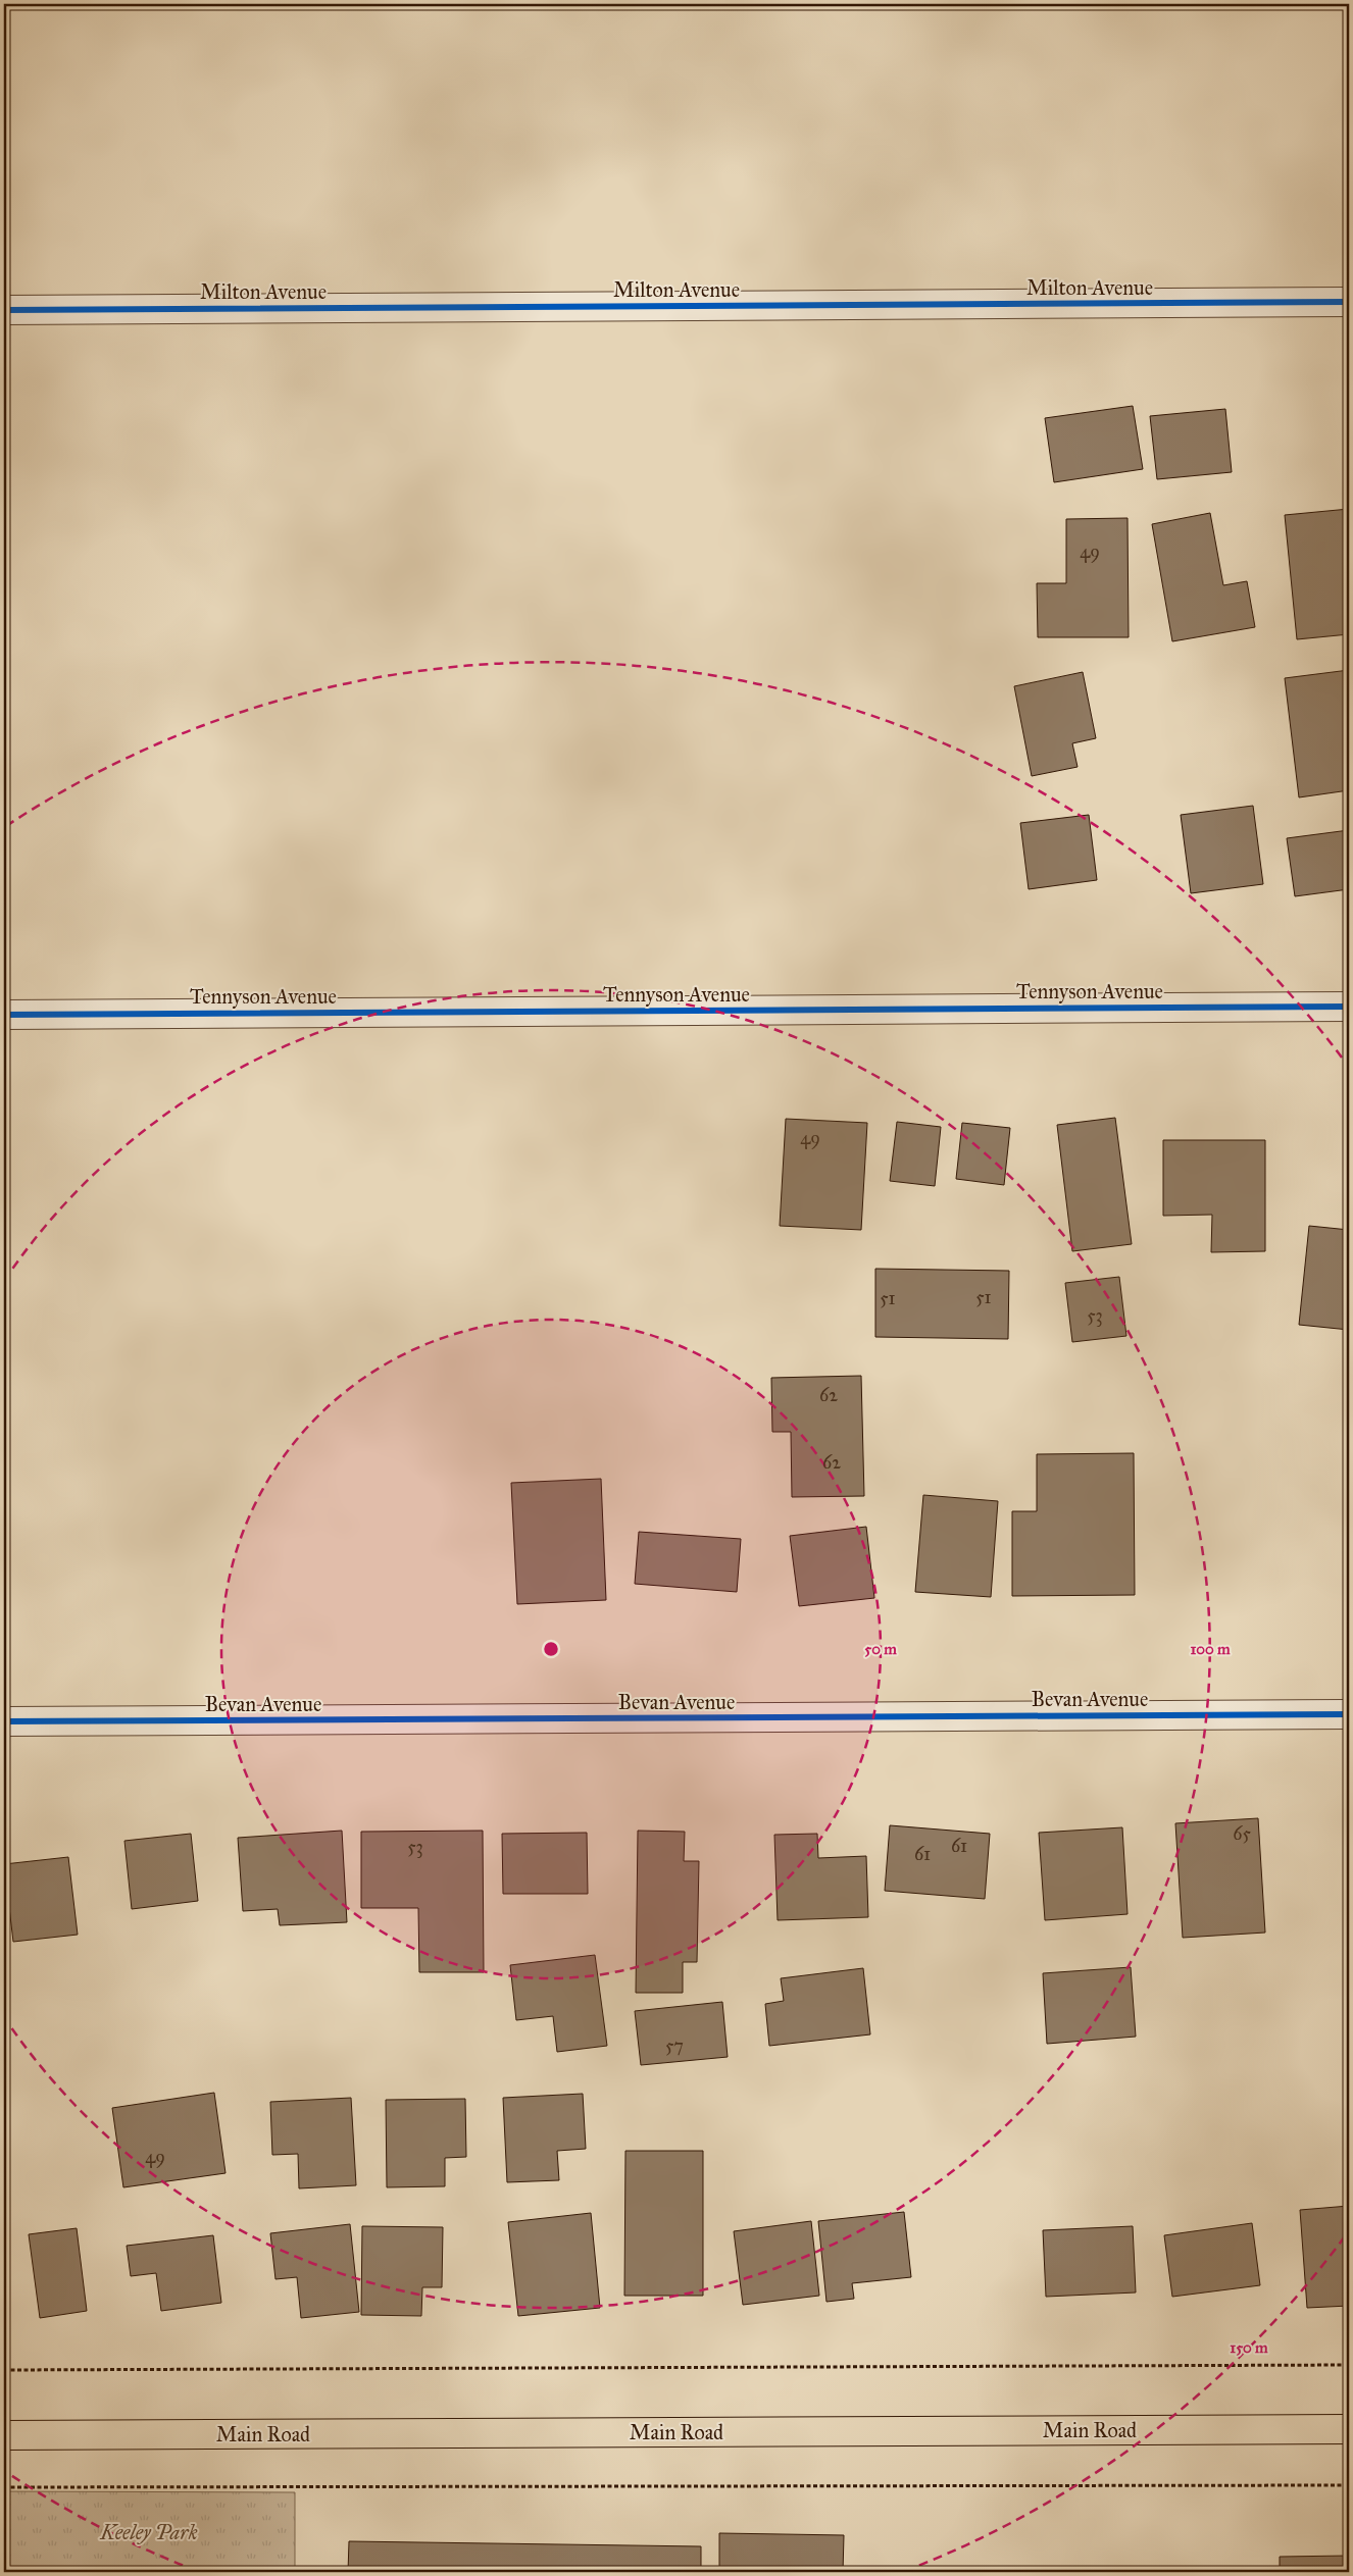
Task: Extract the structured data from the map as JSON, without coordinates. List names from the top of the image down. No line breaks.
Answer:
{"streets":{"main road":["Main Road"],"street":["Milton Avenue","Tennyson Avenue","Bevan Avenue"]},"parks":["Keeley Park"],"house_numbers":["49","49","51","51","53","62","62","65","61","53","61","57","49"],"rings":["50 m","100 m","150 m"]}
